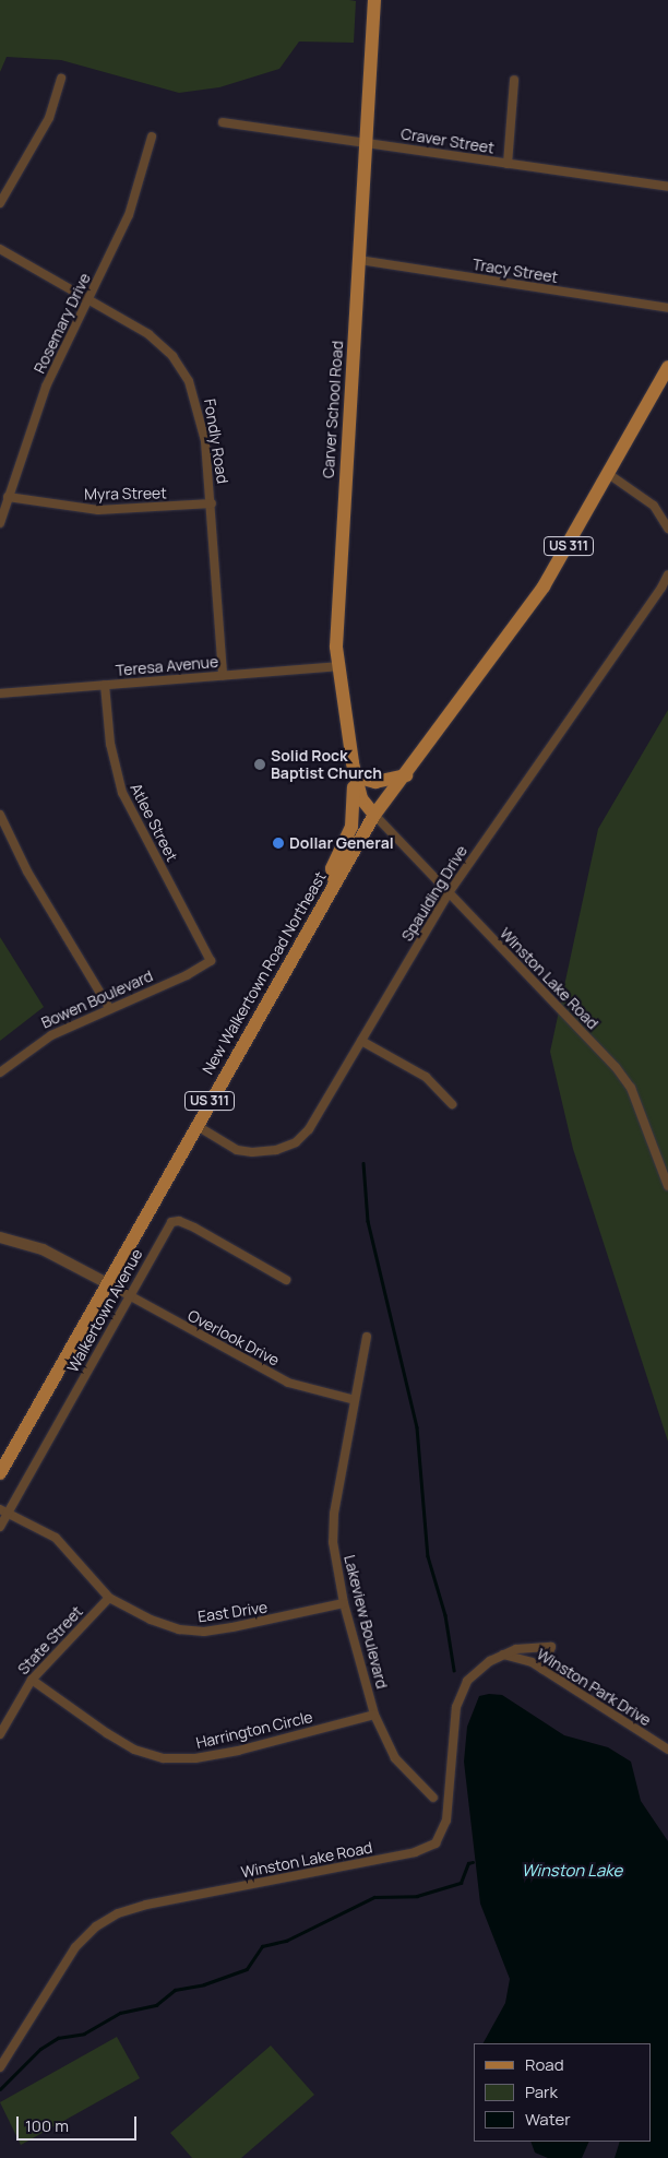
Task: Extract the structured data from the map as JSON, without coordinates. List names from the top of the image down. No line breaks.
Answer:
{"streets":{"main road":["Carver School Road","US 311","New Walkertown Road Northeast"],"street":["Craver Street","Tracy Street","Rosemary Drive","Fondly Road","Myra Street","Teresa Avenue","Atlee Street","Spaulding Drive","Winston Lake Road","Bowen Boulevard","Walkertown Avenue","Overlook Drive","East Drive","Lakeview Boulevard","State Street","Winston Park Drive","Harrington Circle"]},"crossings":[["Craver Street","Carver School Road"],["Tracy Street","Carver School Road"],["Rosemary Drive","Fondly Road"],["Rosemary Drive","Myra Street"],["Carver School Road","Teresa Avenue"],["Carver School Road","New Walkertown Road Northeast"],["Carver School Road","Winston Lake Road"],["Fondly Road","Myra Street"],["Fondly Road","Teresa Avenue"],["Teresa Avenue","Atlee Street"],["Atlee Street","Bowen Boulevard"],["Spaulding Drive","New Walkertown Road Northeast"],["Spaulding Drive","Winston Lake Road"],["New Walkertown Road Northeast","Winston Lake Road"],["New Walkertown Road Northeast","Overlook Drive"],["Winston Lake Road","Winston Park Drive"],["Walkertown Avenue","Overlook Drive"],["Walkertown Avenue","East Drive"],["Overlook Drive","Lakeview Boulevard"],["East Drive","Lakeview Boulevard"],["East Drive","State Street"],["Lakeview Boulevard","Harrington Circle"],["State Street","Harrington Circle"]],"water":["Winston Lake"],"places":["Solid Rock Baptist Church","Dollar General"],"legend":["Road","Park","Water"],"scale_bar":"100 m"}
